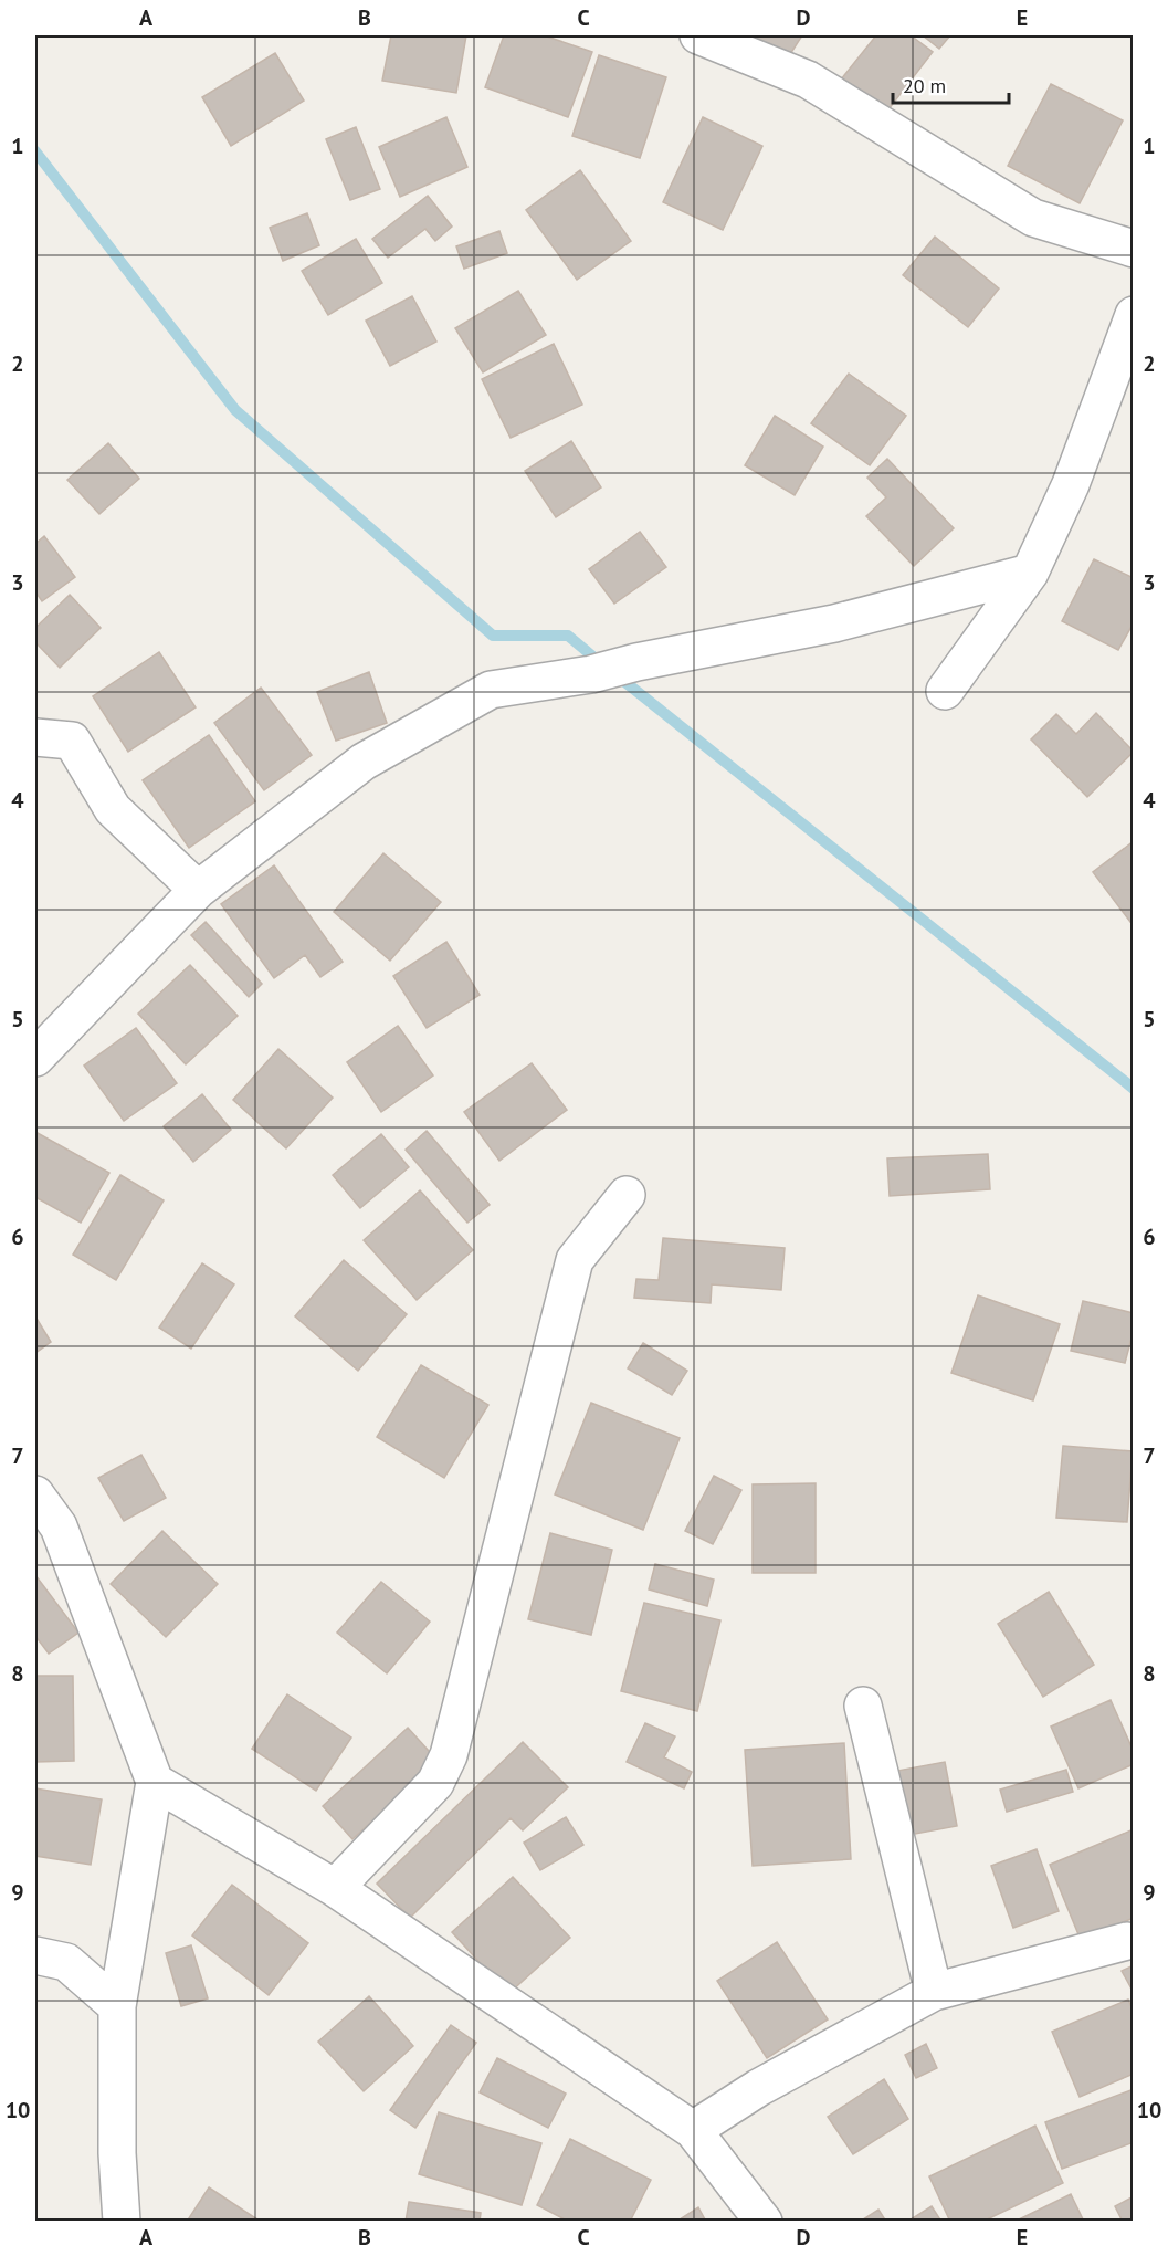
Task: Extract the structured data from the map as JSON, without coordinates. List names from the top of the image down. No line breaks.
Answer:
{"scale_bar":"20 m","grid":{"columns":["A","B","C","D","E"],"rows":["1","2","3","4","5","6","7","8","9","10"]}}
